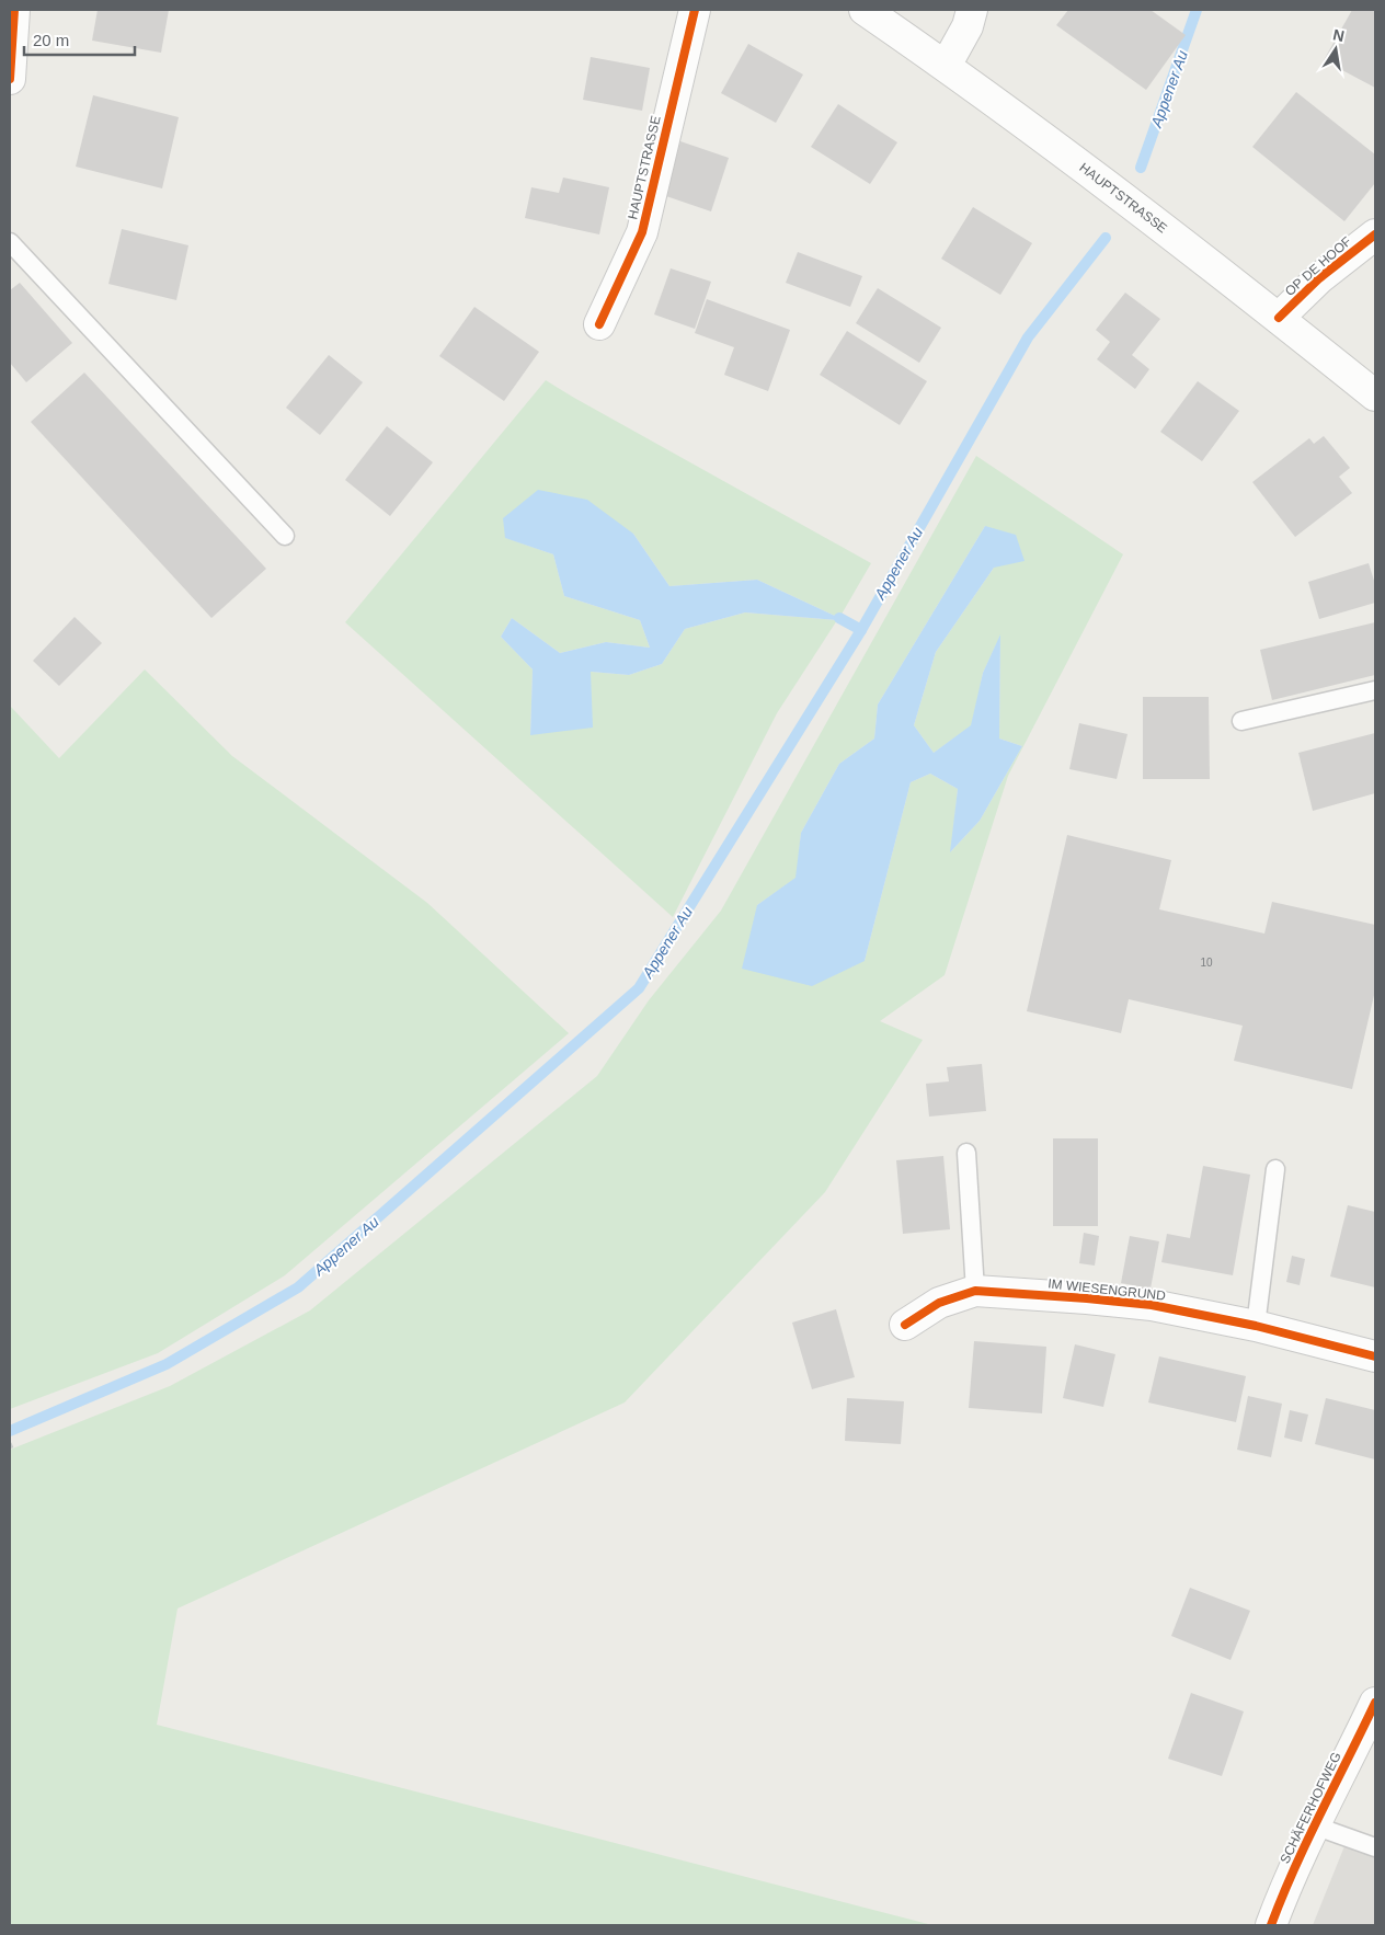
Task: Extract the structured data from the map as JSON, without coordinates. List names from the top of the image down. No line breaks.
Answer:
{"streets":{"street":["HAUPTSTRASSE","OP DE HOOF","IM WIESENGRUND","SCHÄFERHOFWEG"]},"crossings":[["HAUPTSTRASSE","OP DE HOOF"]],"water":["Appener Au"],"house_numbers":["10"],"scale_bar":"20 m","north":"top"}
